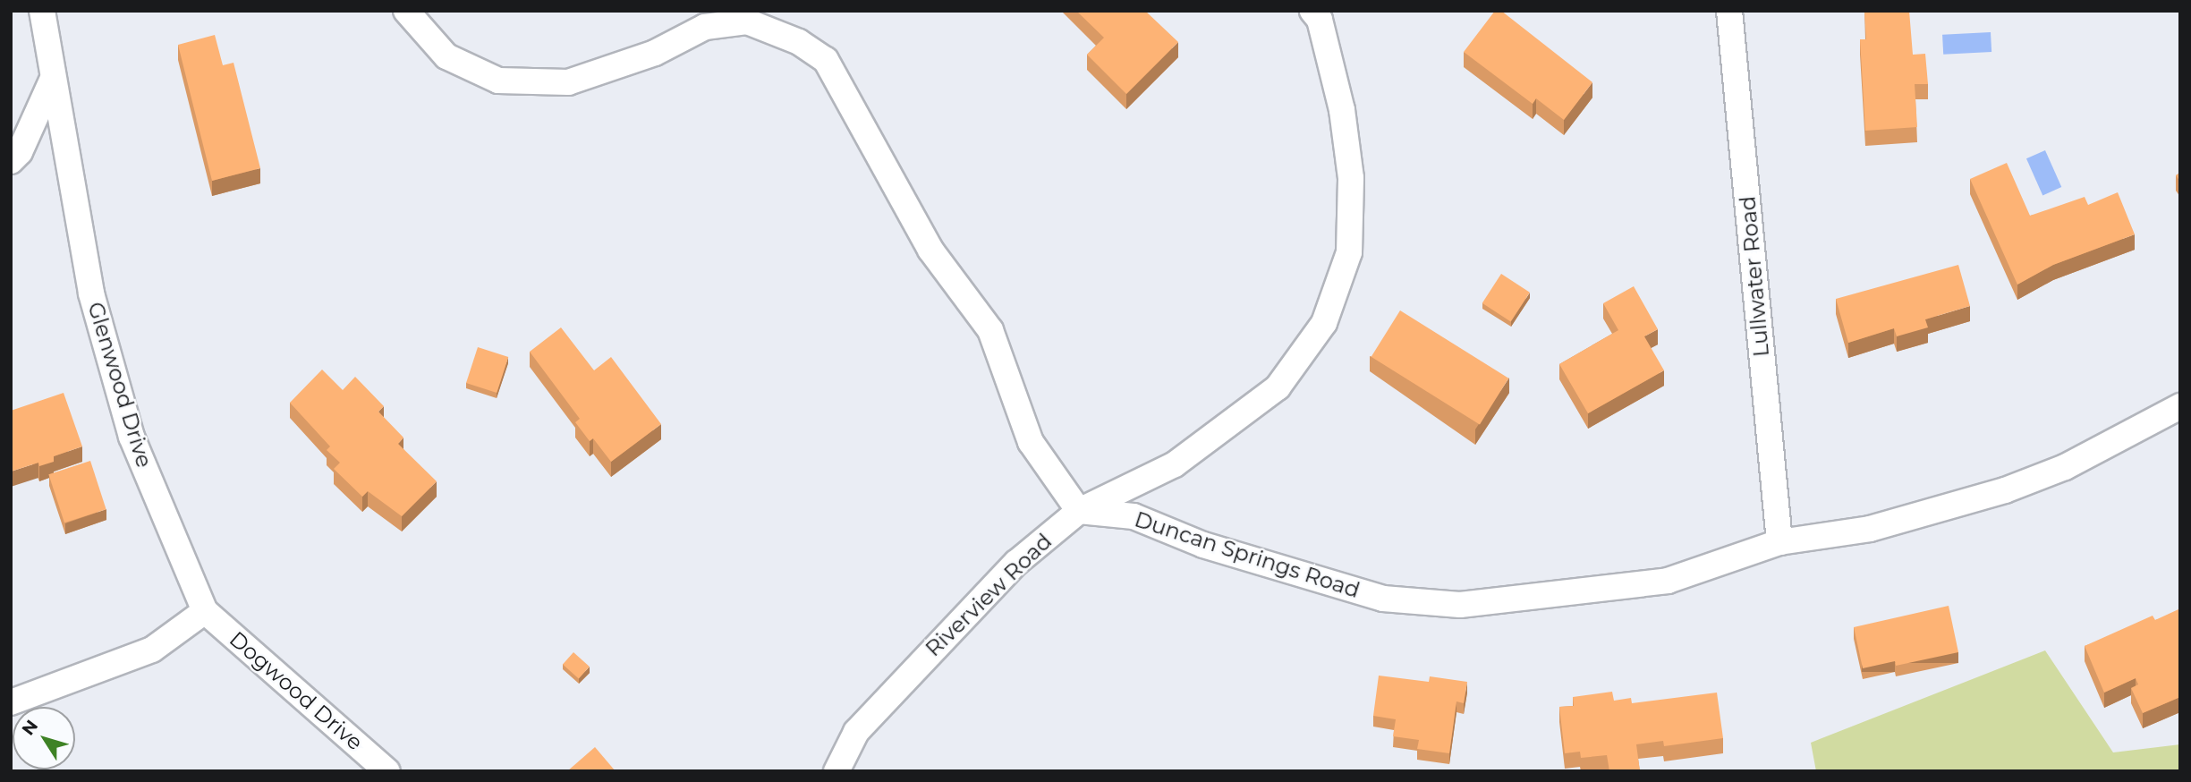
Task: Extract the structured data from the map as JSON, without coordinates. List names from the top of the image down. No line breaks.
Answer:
{"streets":{"street":["Lullwater Road","Glenwood Drive","Duncan Springs Road","Riverview Road","Dogwood Drive"]},"crossings":[["Lullwater Road","Duncan Springs Road"],["Glenwood Drive","Dogwood Drive"],["Duncan Springs Road","Riverview Road"]],"north":"top left"}
